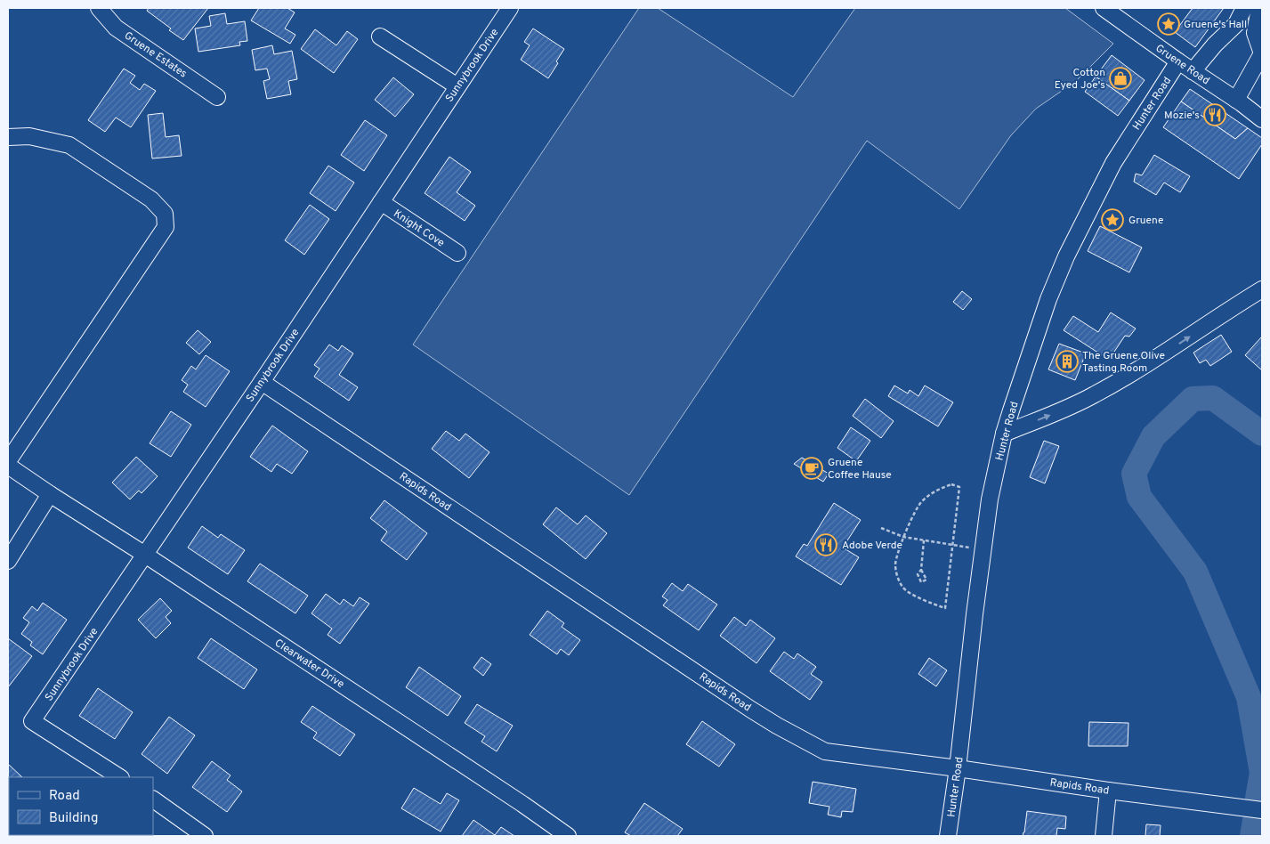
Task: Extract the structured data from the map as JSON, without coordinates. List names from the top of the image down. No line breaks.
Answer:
{"streets":{"street":["Gruene Estates","Gruene Road","Sunnybrook Drive","Hunter Road","Knight Cove","Rapids Road","Clearwater Drive"]},"crossings":[["Gruene Road","Hunter Road"],["Sunnybrook Drive","Knight Cove"],["Sunnybrook Drive","Rapids Road"],["Sunnybrook Drive","Clearwater Drive"],["Hunter Road","Rapids Road"]],"places":{"place":["Gruene's Hall","Gruene"],"shop":["Cotton Eyed Joe's"],"restaurant":["Mozie's","Adobe Verde"],"building":["The Gruene Olive Tasting Room"],"cafe":["Gruene Coffee Hause"]},"legend":["Road","Building"]}
